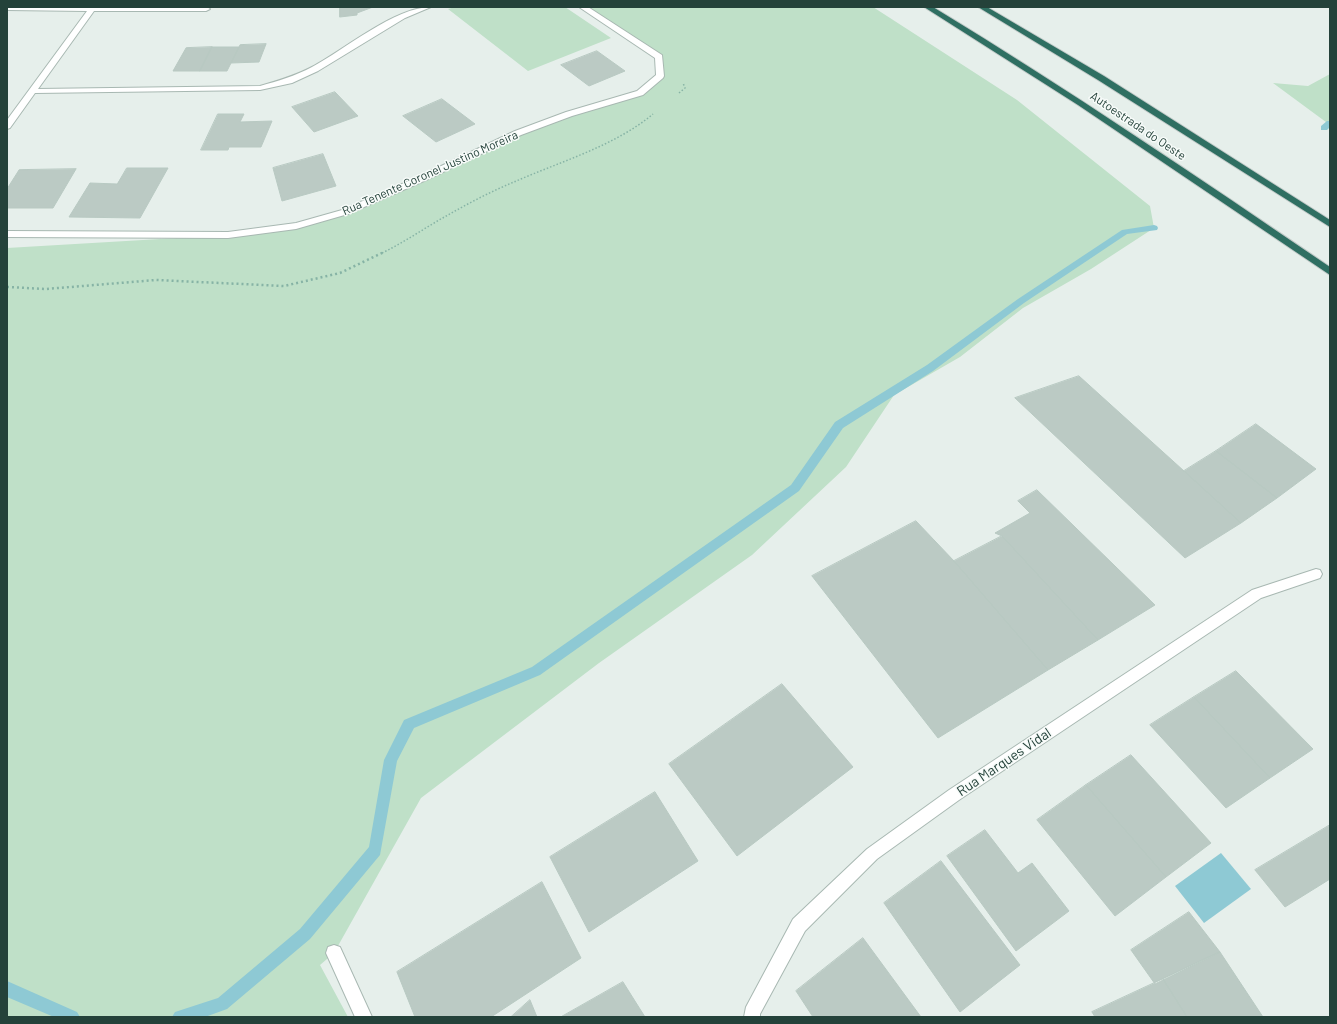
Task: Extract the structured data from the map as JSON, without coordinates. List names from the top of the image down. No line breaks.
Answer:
{"streets":{"highway":["Autoestrada do Oeste"],"street":["Rua Tenente Coronel Justino Moreira","Rua Marques Vidal"]}}
